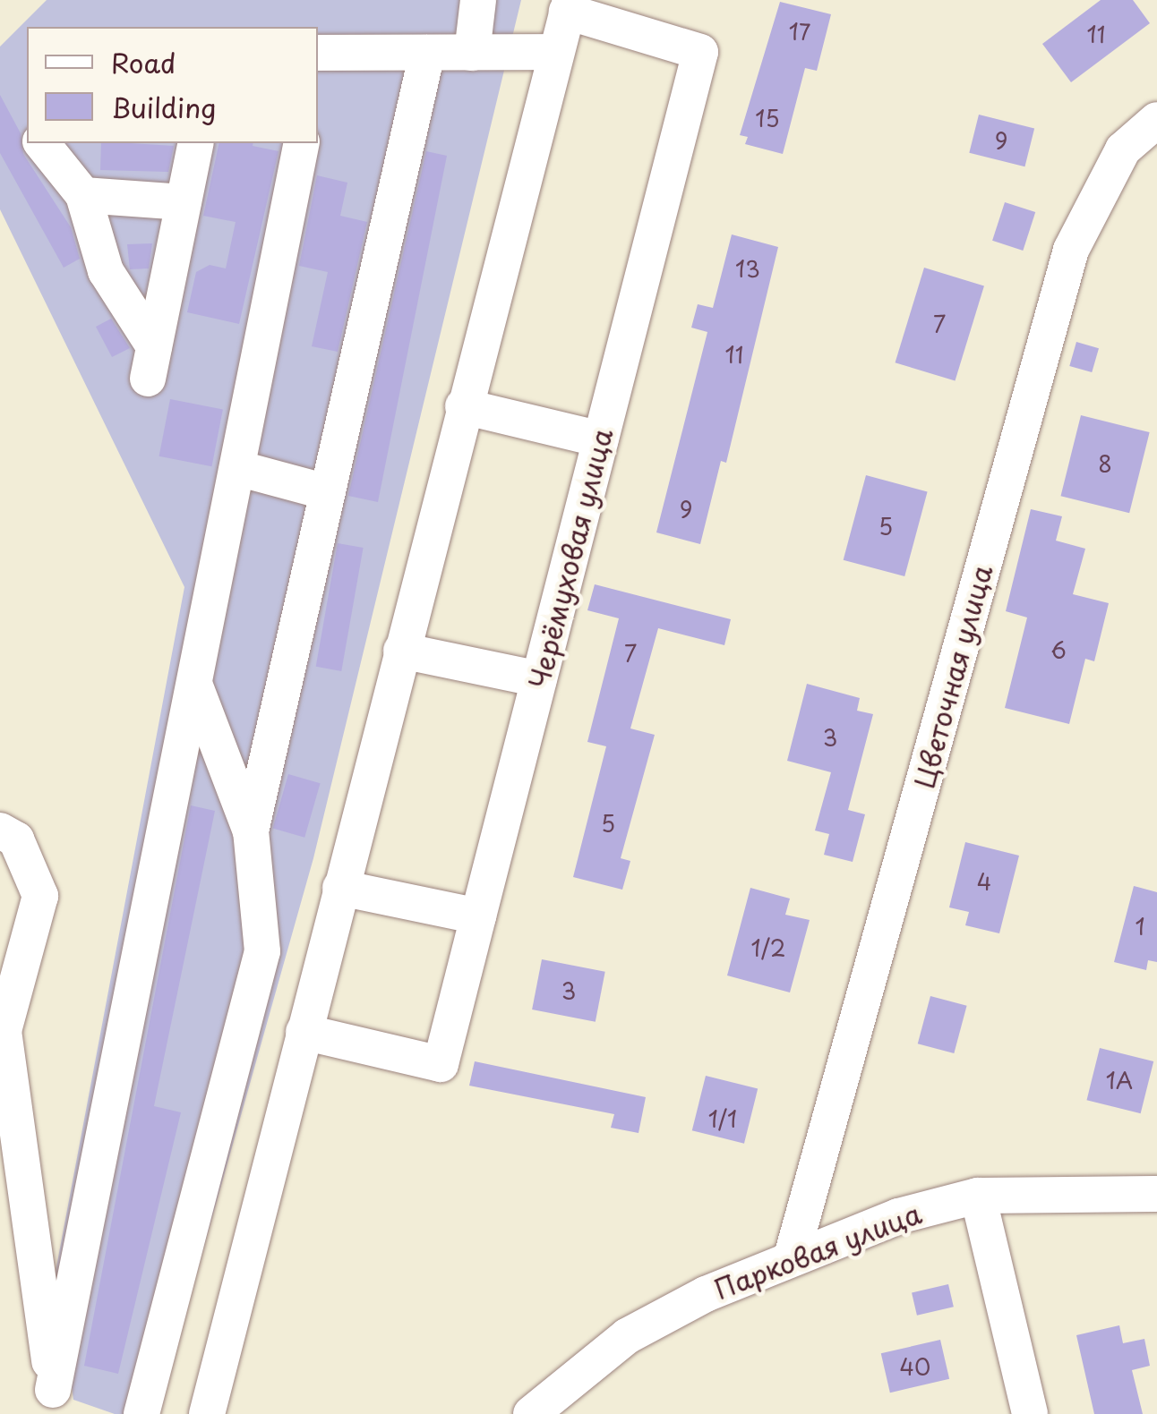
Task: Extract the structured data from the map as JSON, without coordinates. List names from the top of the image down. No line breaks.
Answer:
{"streets":{"street":["Черёмуховая улица","Цветочная улица","Парковая улица"]},"crossings":[["Цветочная улица","Парковая улица"]],"house_numbers":["17","11","15","9","13","7","11","8","9","5","6","7","3","5","4","1","1/2","3","1А","1/1","40"],"legend":["Road","Building"]}
